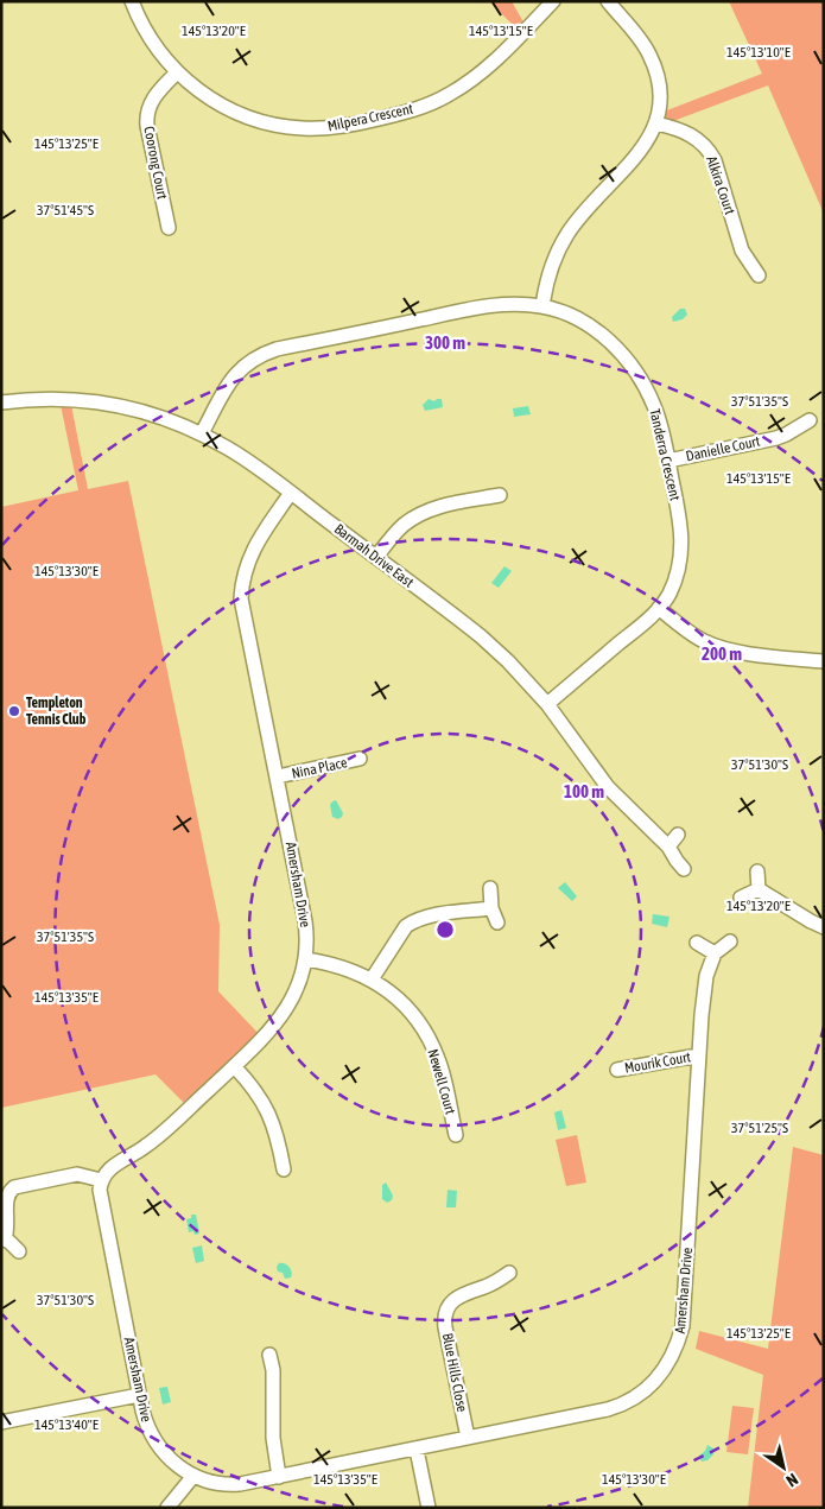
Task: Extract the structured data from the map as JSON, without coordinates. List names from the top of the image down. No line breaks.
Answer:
{"streets":{"street":["Milpera Crescent","Coorong Court","Alkira Court","Danielle Court","Tanderra Crescent","Barmah Drive East","Nina Place","Amersham Drive","Mourik Court","Newell Court","Blue Hills Close"]},"crossings":[["Milpera Crescent","Coorong Court"],["Danielle Court","Tanderra Crescent"],["Tanderra Crescent","Barmah Drive East"],["Barmah Drive East","Amersham Drive"],["Nina Place","Amersham Drive"],["Amersham Drive","Mourik Court"],["Amersham Drive","Newell Court"],["Amersham Drive","Blue Hills Close"]],"places":["Templeton Tennis Club"],"north":"bottom right","coordinates":["145°13'20\"E","145°13'15\"E","145°13'10\"E","145°13'25\"E","37°51'45\"S","37°51'35\"S","145°13'30\"E","37°51'30\"S","145°13'35\"E","37°51'25\"S","145°13'40\"E"],"rings":["300 m","200 m","100 m"]}
